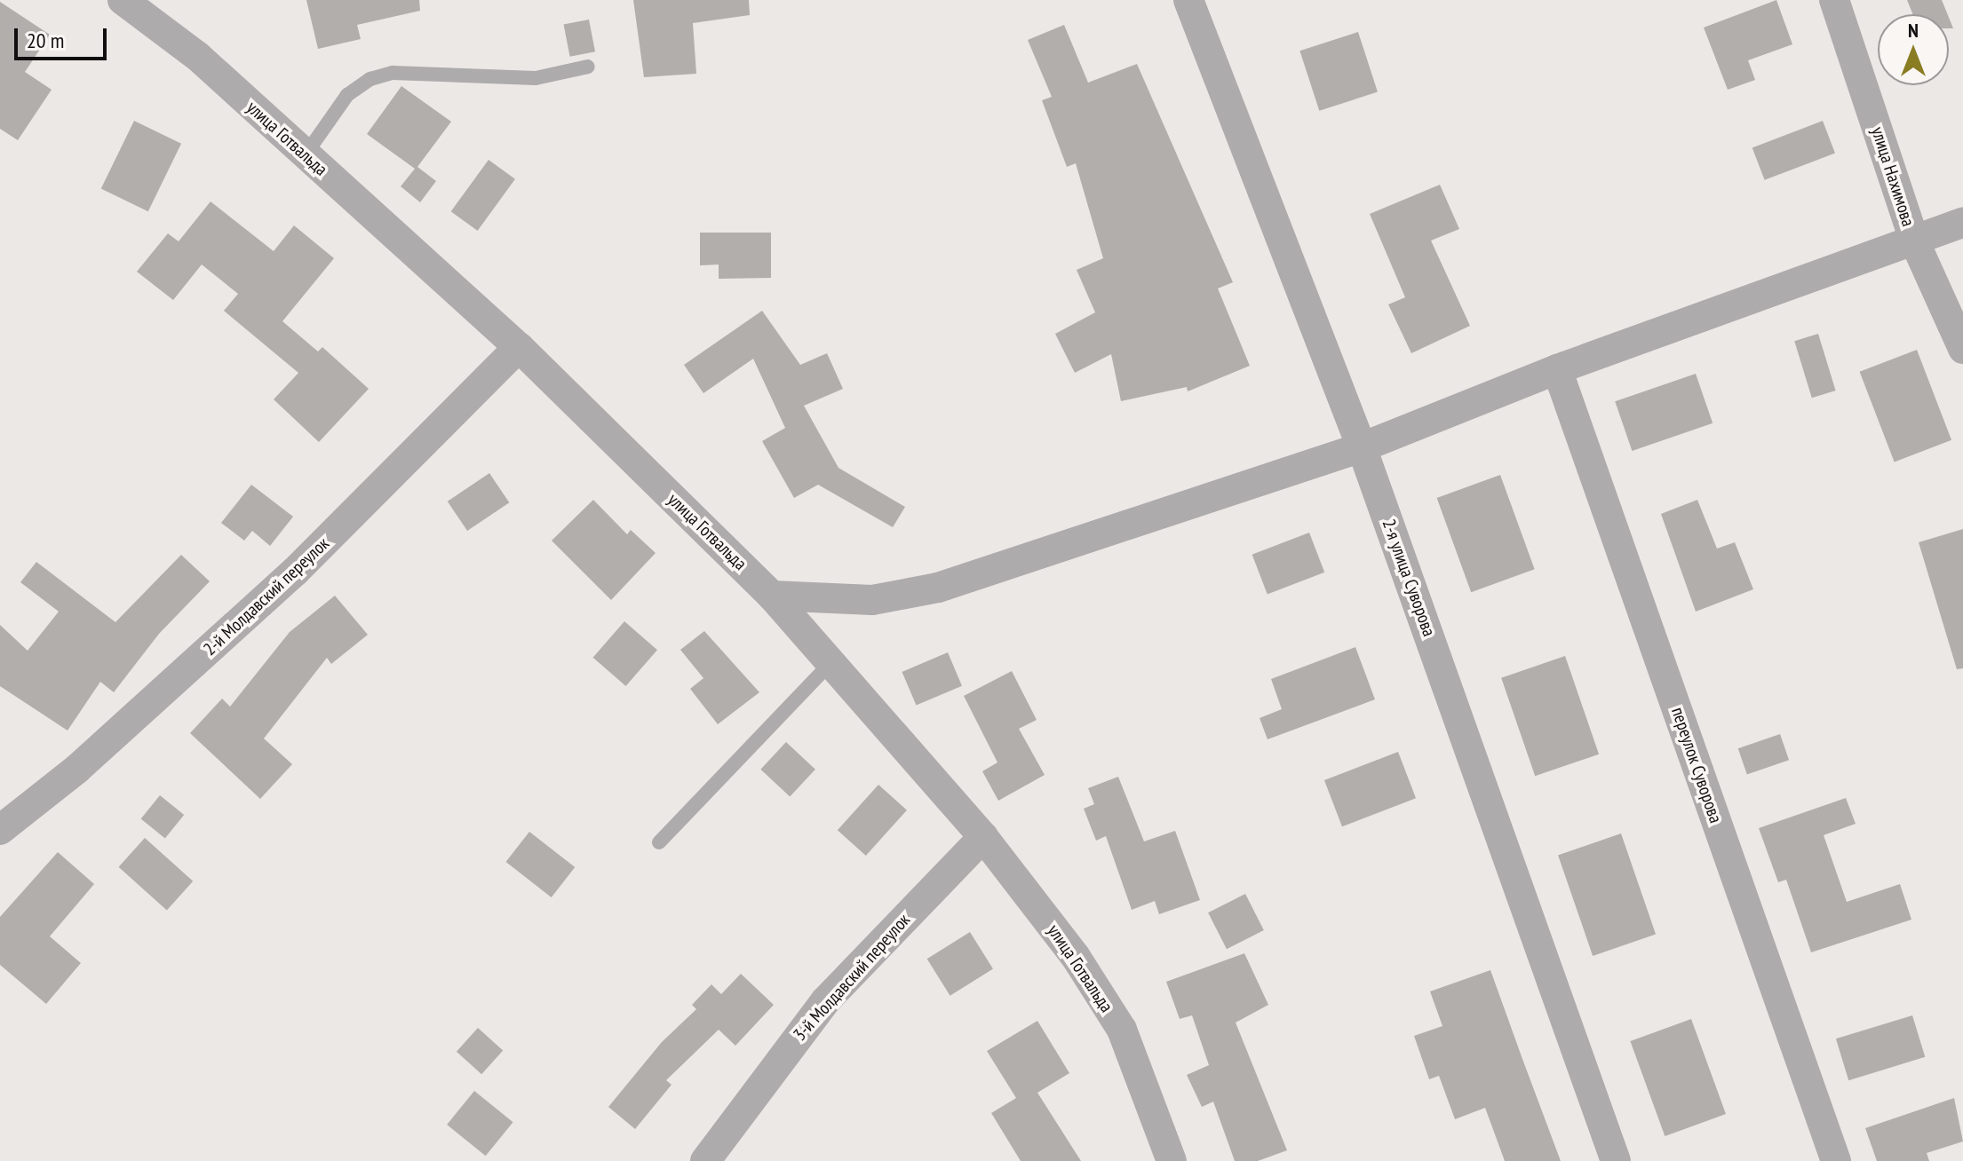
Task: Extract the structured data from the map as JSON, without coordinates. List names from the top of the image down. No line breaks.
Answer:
{"streets":{"street":["улица Готвальда","улица Нахимова","2-я улица Суворова","2-й Молдавский переулок","переулок Суворова","3-й Молдавский переулок"]},"crossings":[["улица Готвальда","2-й Молдавский переулок"],["улица Готвальда","3-й Молдавский переулок"]],"scale_bar":"20 m","north":"top"}
